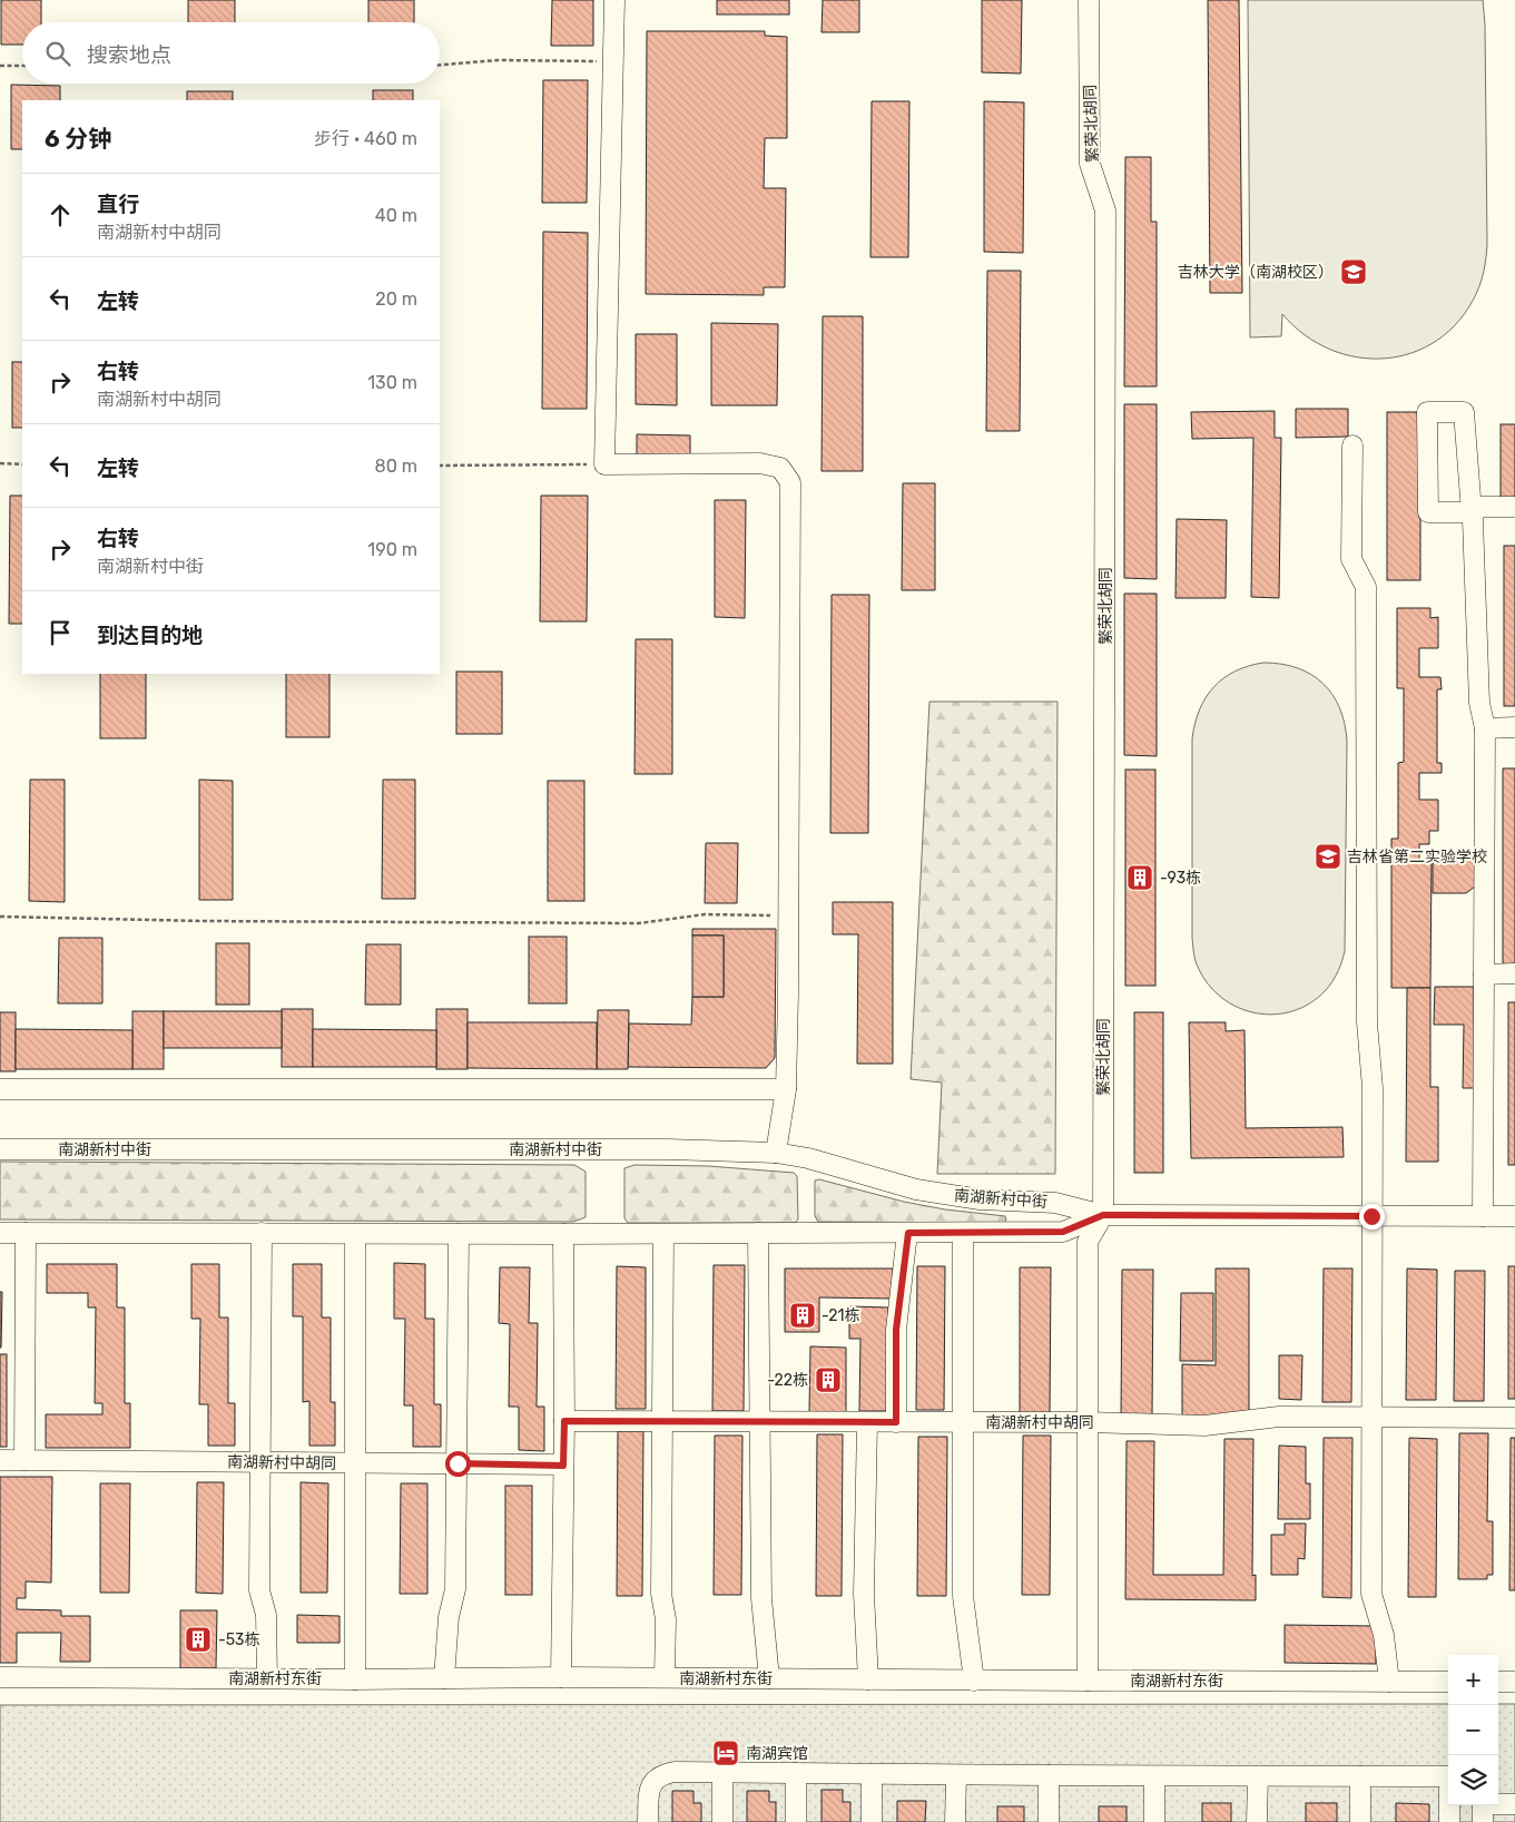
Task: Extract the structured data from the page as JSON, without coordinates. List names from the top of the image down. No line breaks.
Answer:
{"streets":{"street":["繁荣北胡同","南湖新村中街","南湖新村中胡同","南湖新村东街"]},"crossings":[["繁荣北胡同","南湖新村中街"]],"places":{"school or university":["吉林大学（南湖校区）","吉林省第二实验学校"],"building":["-93栋","-21栋","-22栋","-53栋"],"hotel":["南湖宾馆"]},"page":{"search":"搜索地点","heading":["6 分钟","步行 · 460 m"],"list":[["直行","南湖新村中胡同","40 m"],["左转","20 m"],["右转","南湖新村中胡同","130 m"],["左转","80 m"],["右转","南湖新村中街","190 m"],"到达目的地"],"map_buttons":["+","−"]}}
